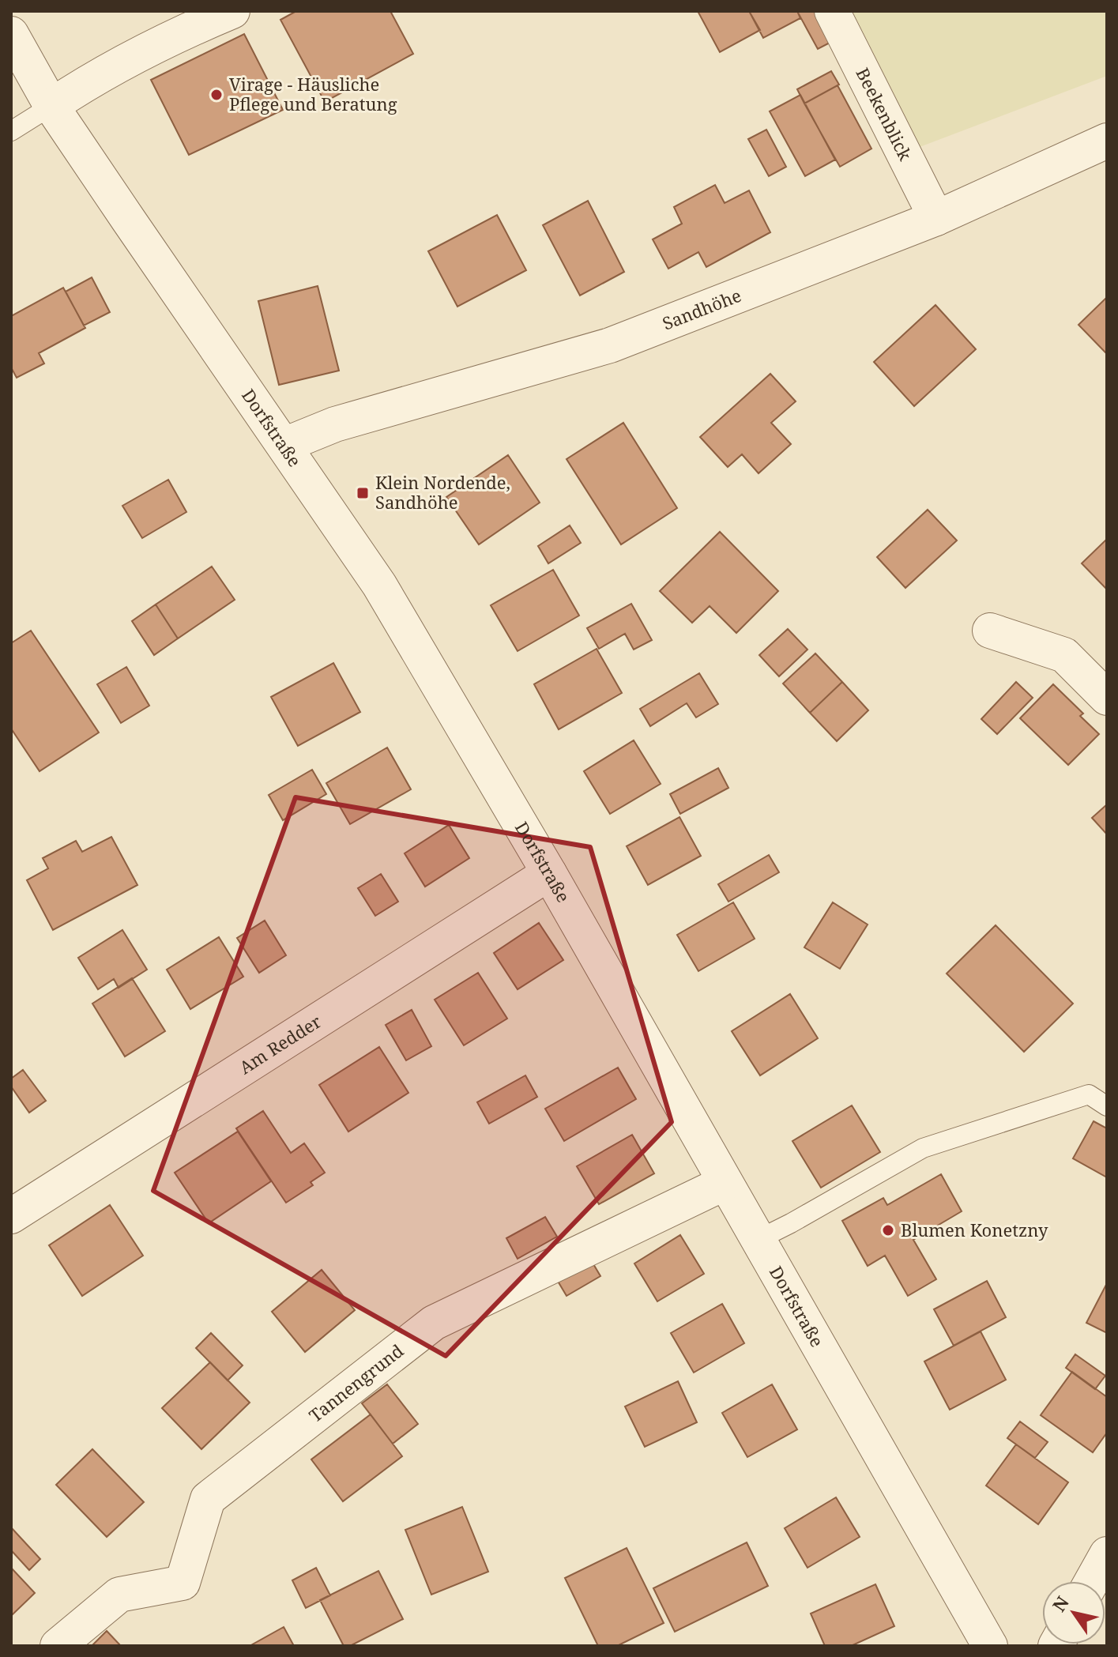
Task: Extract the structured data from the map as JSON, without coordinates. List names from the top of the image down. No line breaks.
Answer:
{"streets":{"street":["Beekenblick","Sandhöhe","Dorfstraße","Am Redder","Tannengrund"]},"crossings":[["Beekenblick","Sandhöhe"],["Sandhöhe","Dorfstraße"],["Dorfstraße","Am Redder"],["Dorfstraße","Tannengrund"]],"places":{"other":["Virage - Häusliche Pflege und Beratung","Blumen Konetzny"],"transit":["Klein Nordende, Sandhöhe"]},"north":"top left"}
